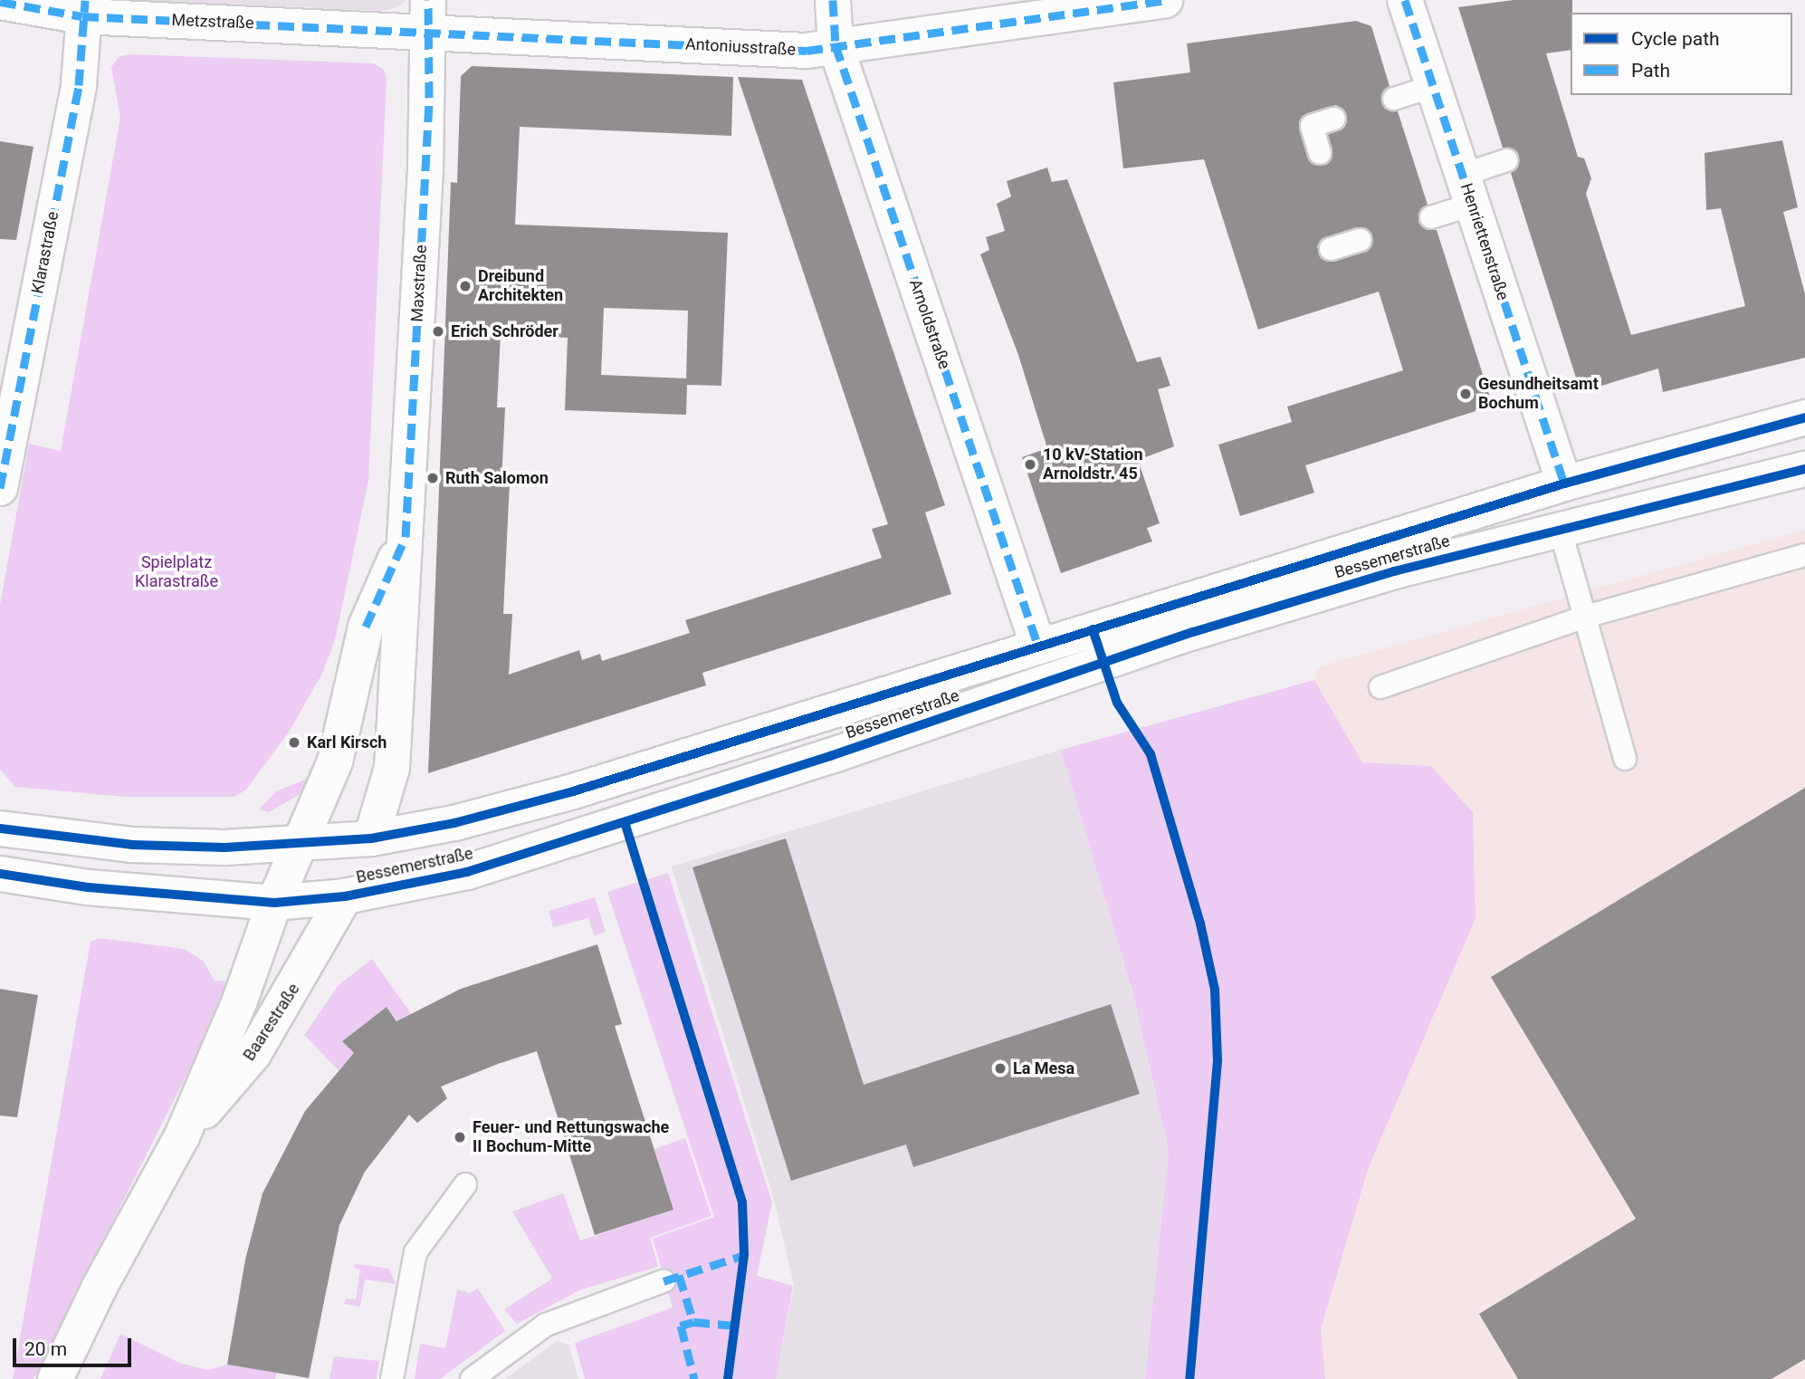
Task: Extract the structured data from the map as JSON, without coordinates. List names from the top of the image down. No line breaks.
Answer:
{"streets":{"street":["Metzstraße","Antoniusstraße","Henriettenstraße","Klarastraße","Maxstraße","Arnoldstraße","Bessemerstraße","Baarestraße"]},"crossings":[["Metzstraße","Antoniusstraße"],["Metzstraße","Klarastraße"],["Metzstraße","Maxstraße"],["Antoniusstraße","Maxstraße"],["Antoniusstraße","Arnoldstraße"],["Henriettenstraße","Bessemerstraße"],["Maxstraße","Bessemerstraße"],["Arnoldstraße","Bessemerstraße"],["Bessemerstraße","Baarestraße"]],"parks":["Spielplatz Klarastraße"],"places":["Dreibund Architekten","Erich Schröder","Gesundheitsamt Bochum","10 kV-Station Arnoldstr. 45","Ruth Salomon","Karl Kirsch","La Mesa","Feuer- und Rettungswache II Bochum-Mitte"],"legend":["Cycle path","Path"],"scale_bar":"20 m"}
